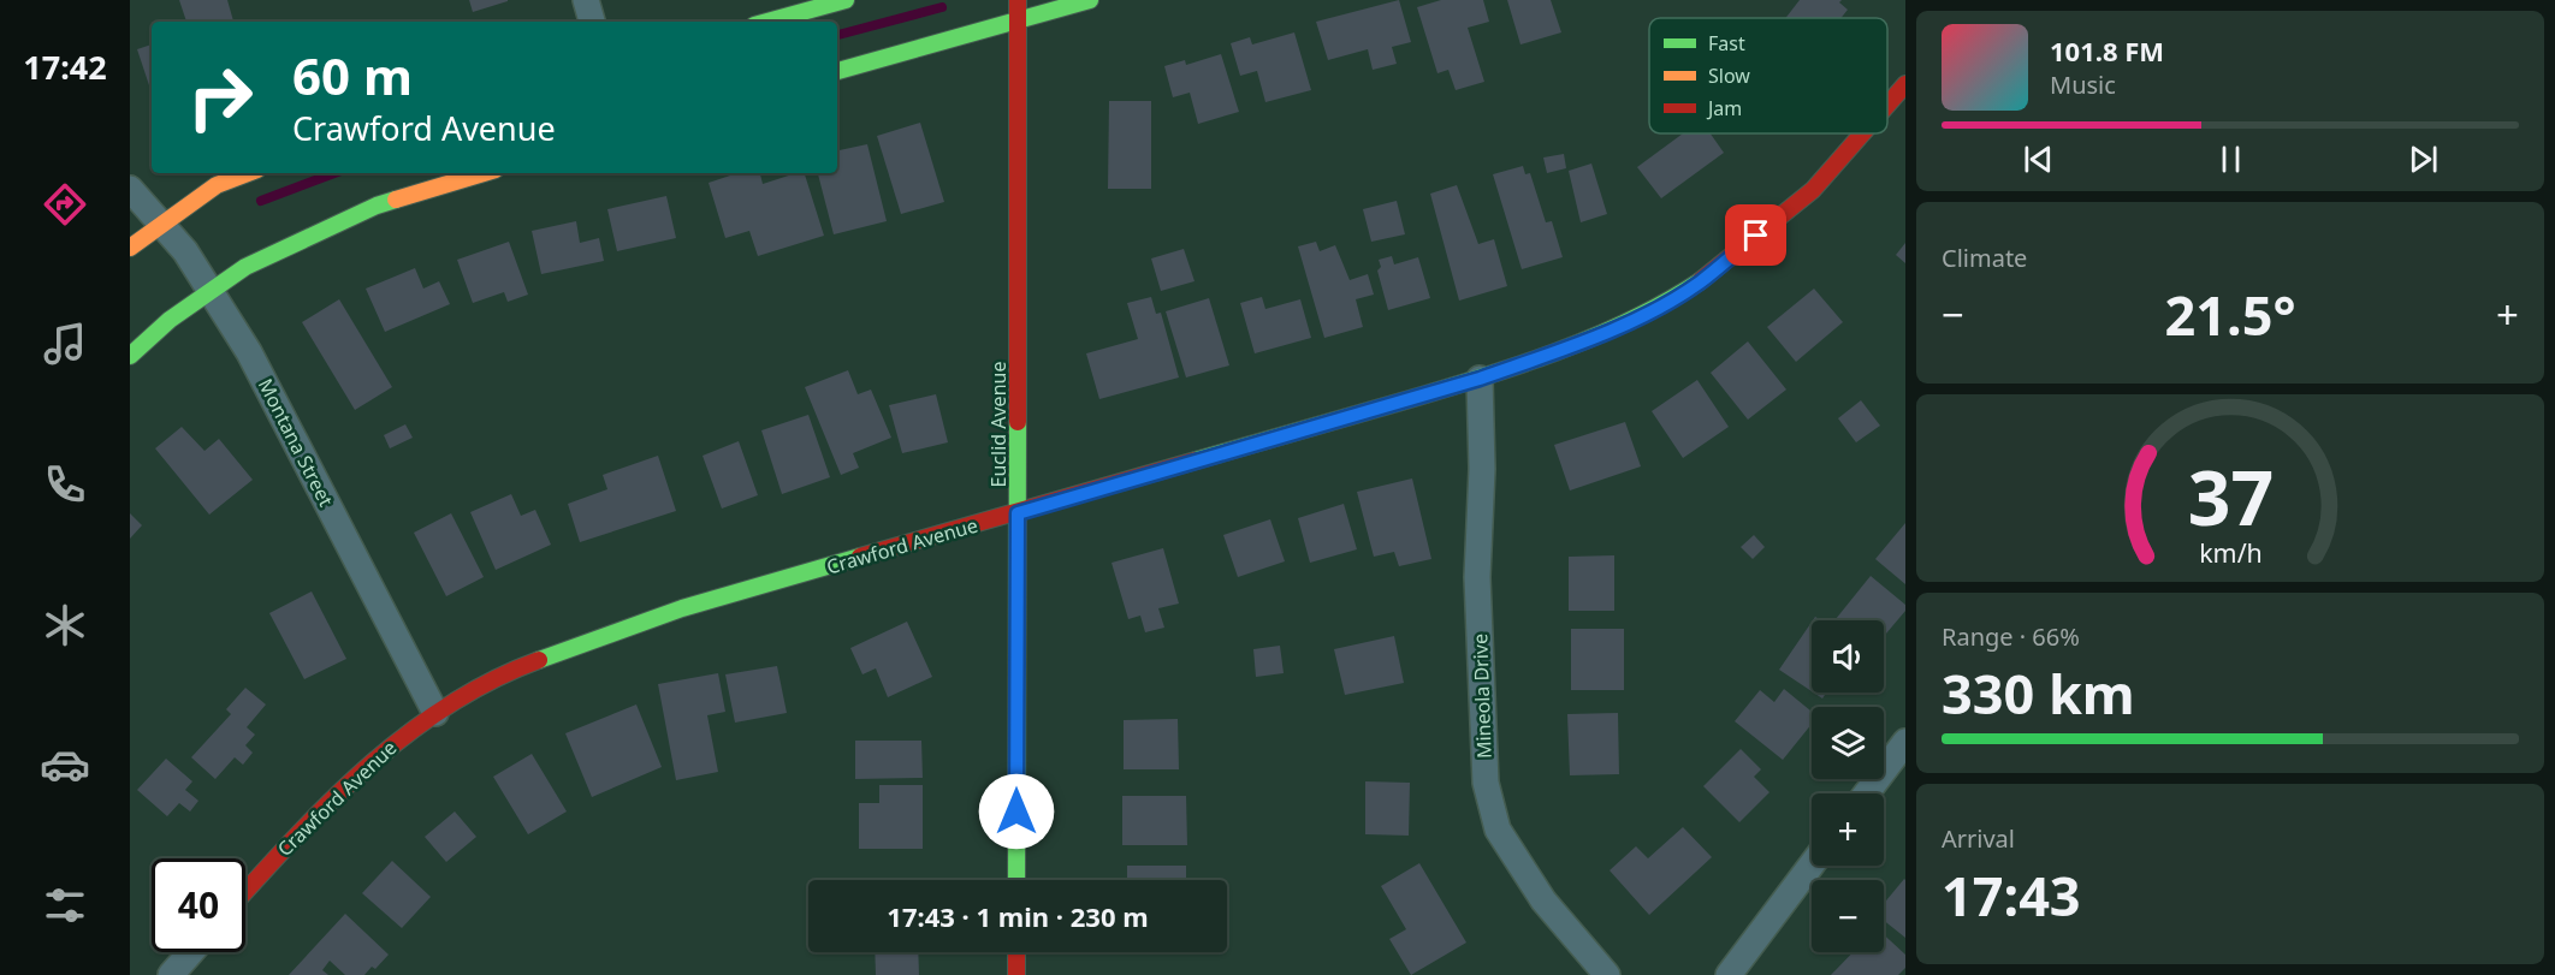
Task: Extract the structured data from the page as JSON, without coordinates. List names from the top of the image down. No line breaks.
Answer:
{"streets":{"street":["Euclid Avenue","Montana Street","Crawford Avenue","Mineola Drive"]},"crossings":[["Euclid Avenue","Crawford Avenue"],["Montana Street","Crawford Avenue"],["Crawford Avenue","Mineola Drive"]],"legend":["Fast","Slow","Jam"],"page":{"tabs":"17:42","turn":["60 m","Crawford Avenue"],"song":["101.8 FM","Music"],"tile":["Climate",["Range · 66%","330 km"],["Arrival","17:43"]],"heat":["−","21.5°","+"],"map_buttons":["+","−"],"limit":"40","trip":"17:43 · 1 min · 230 m","gauge":["37","km/h"]}}
